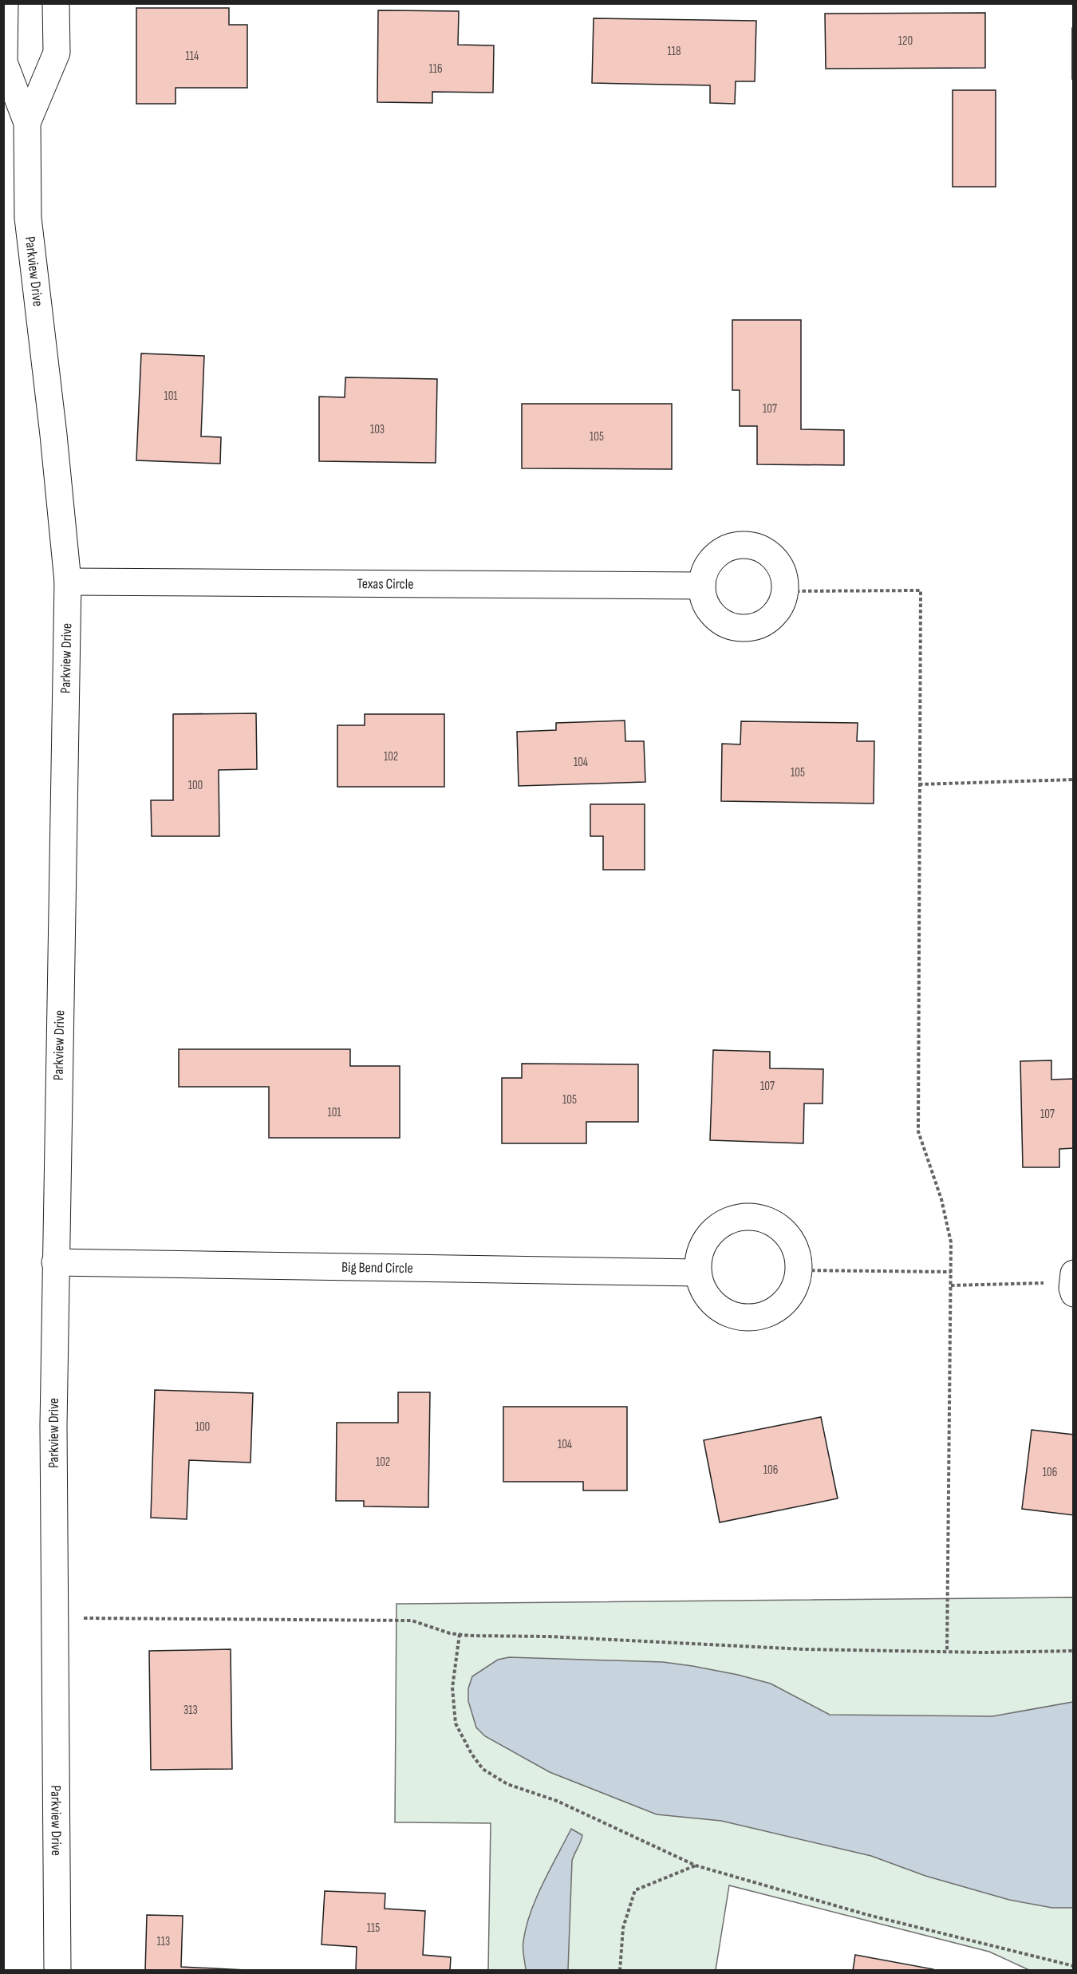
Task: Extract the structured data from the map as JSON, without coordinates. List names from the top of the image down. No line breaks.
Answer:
{"streets":{"street":["Parkview Drive","Texas Circle","Big Bend Circle"]},"crossings":[["Parkview Drive","Texas Circle"],["Parkview Drive","Big Bend Circle"]],"house_numbers":["120","118","114","116","101","107","103","105","102","104","105","100","107","105","101","107","100","104","102","106","106","313","115","113"]}
